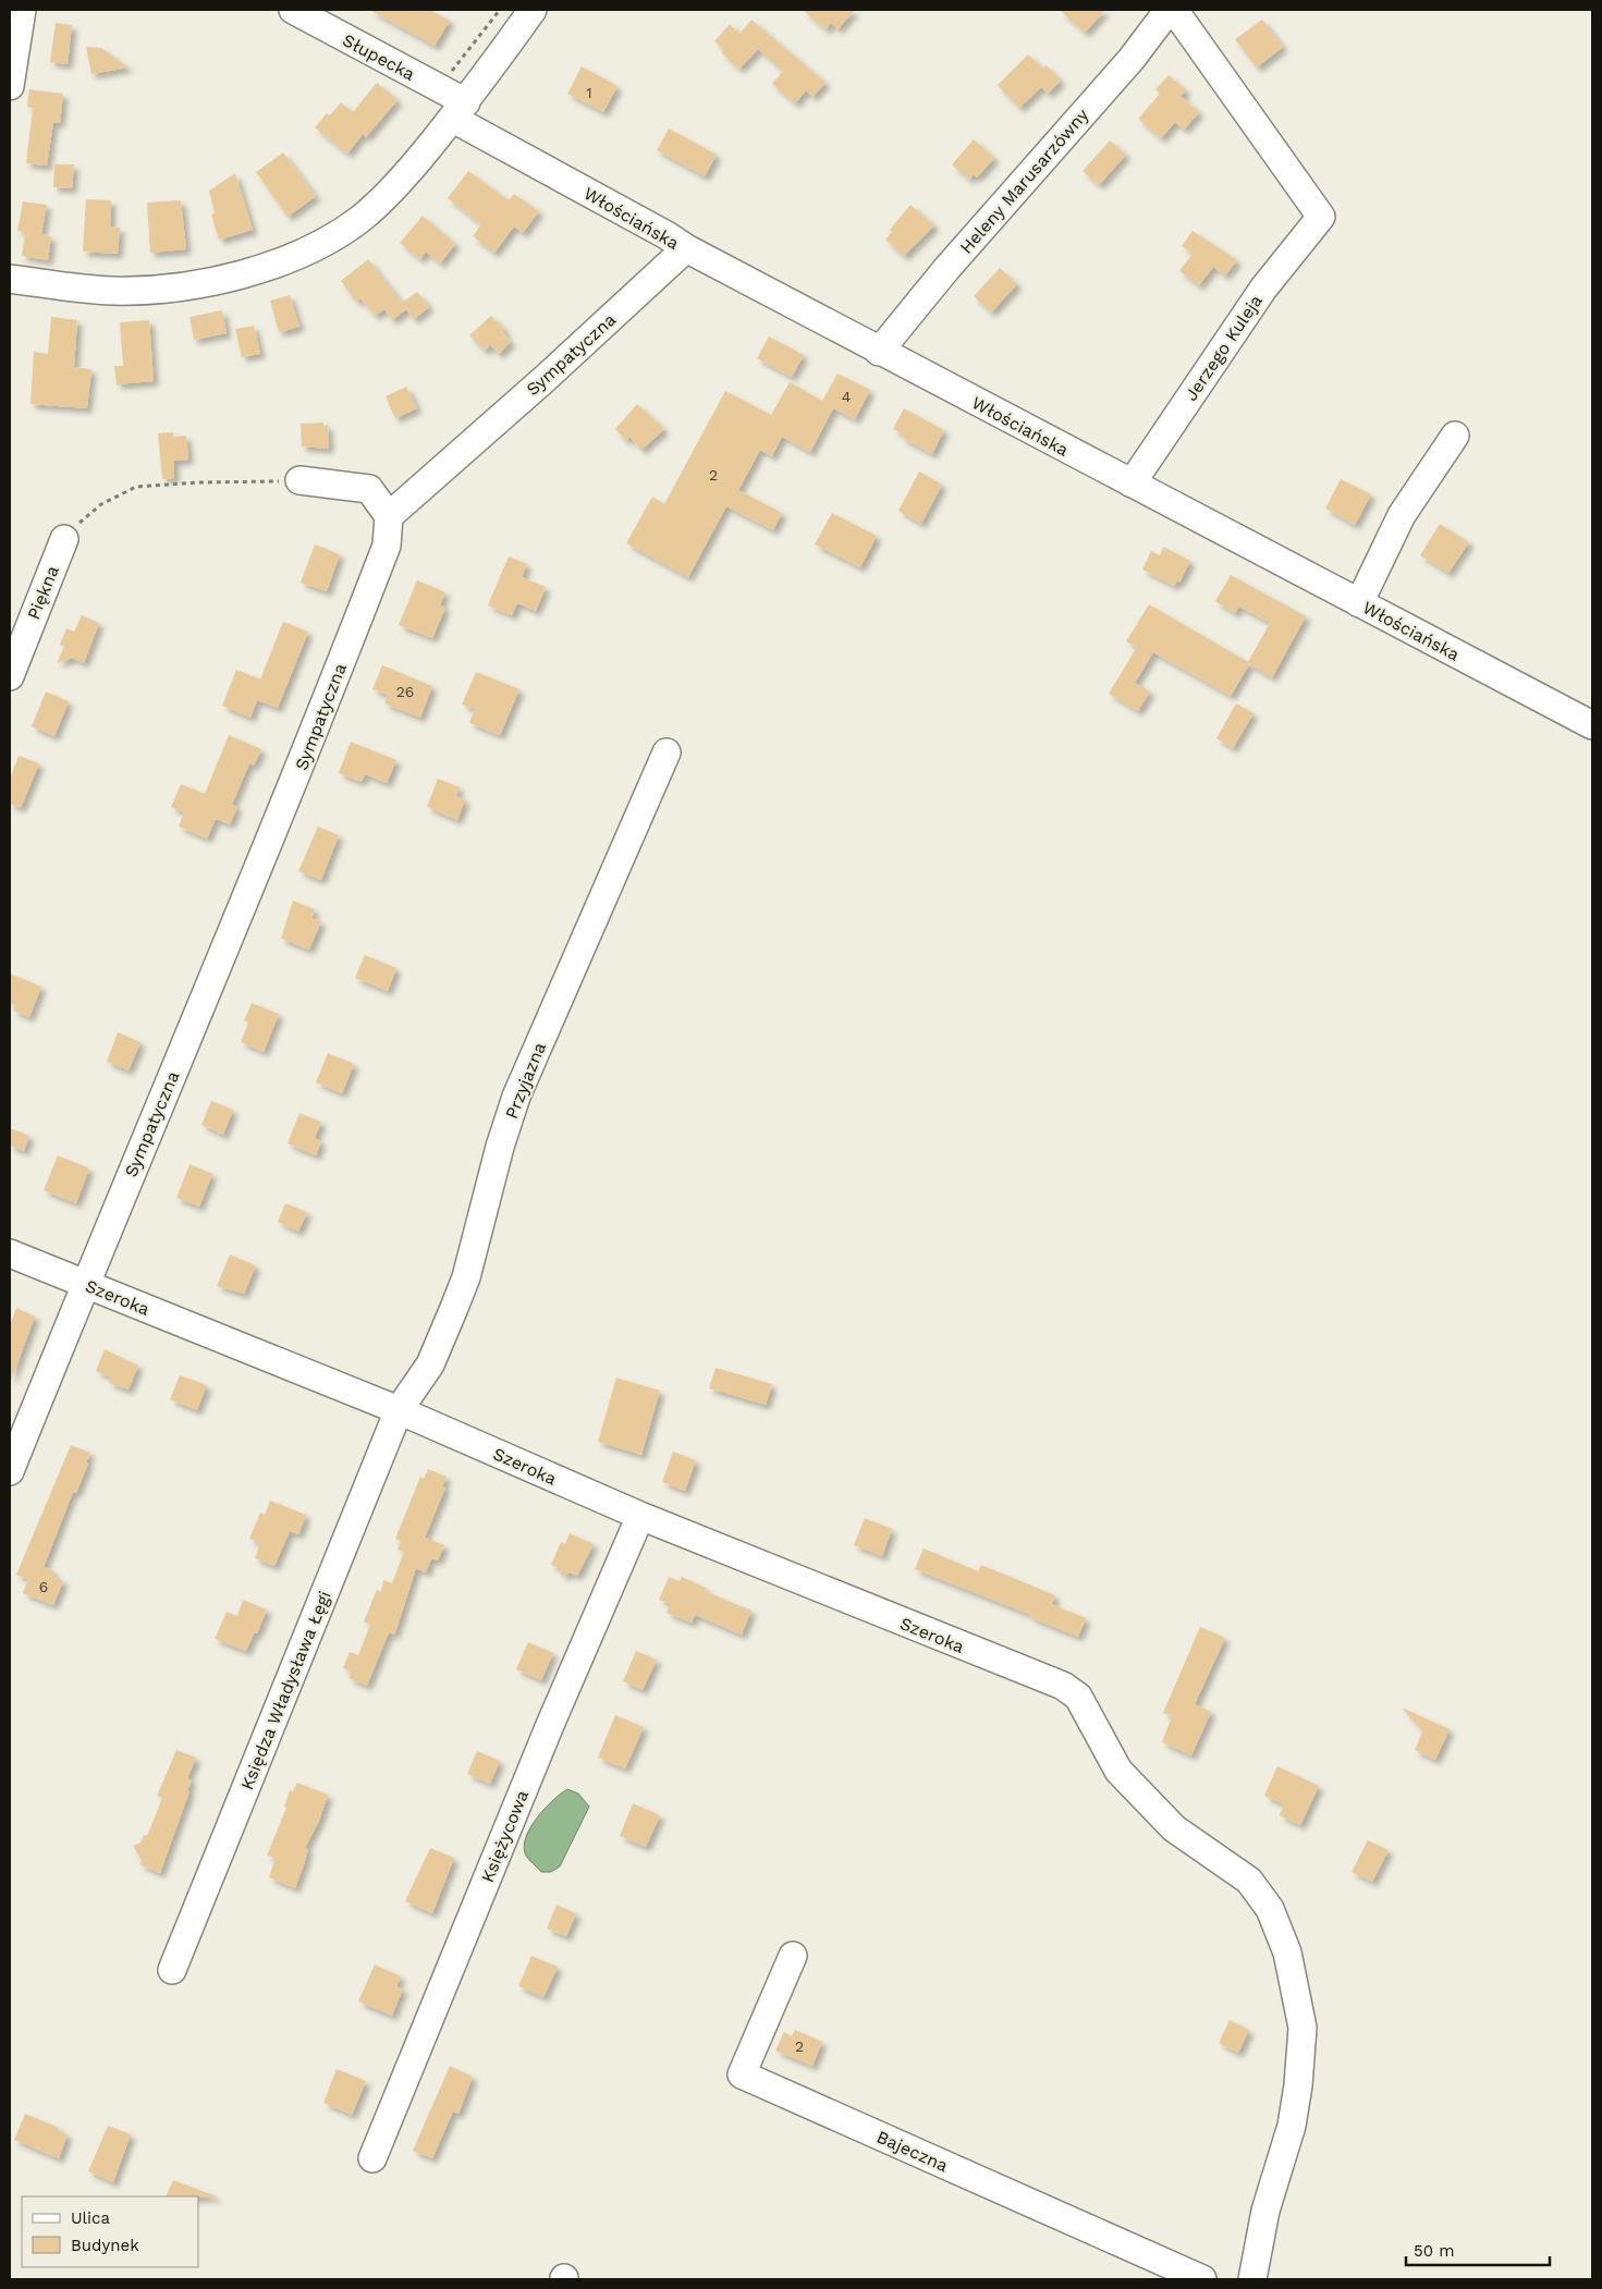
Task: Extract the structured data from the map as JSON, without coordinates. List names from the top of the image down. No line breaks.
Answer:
{"streets":{"street":["Słupecka","Heleny Marusarzówny","Włościańska","Jerzego Kuleja","Sympatyczna","Piękna","Przyjazna","Szeroka","Księdza Władysława Łęgi","Księżycowa","Bajeczna"]},"crossings":[["Słupecka","Włościańska"],["Heleny Marusarzówny","Włościańska"],["Włościańska","Jerzego Kuleja"],["Włościańska","Sympatyczna"],["Sympatyczna","Szeroka"],["Przyjazna","Szeroka"],["Przyjazna","Księdza Władysława Łęgi"],["Szeroka","Księdza Władysława Łęgi"],["Szeroka","Księżycowa"]],"house_numbers":["1","4","2","26","6","2"],"legend":["Ulica","Budynek"],"scale_bar":"50 m"}
